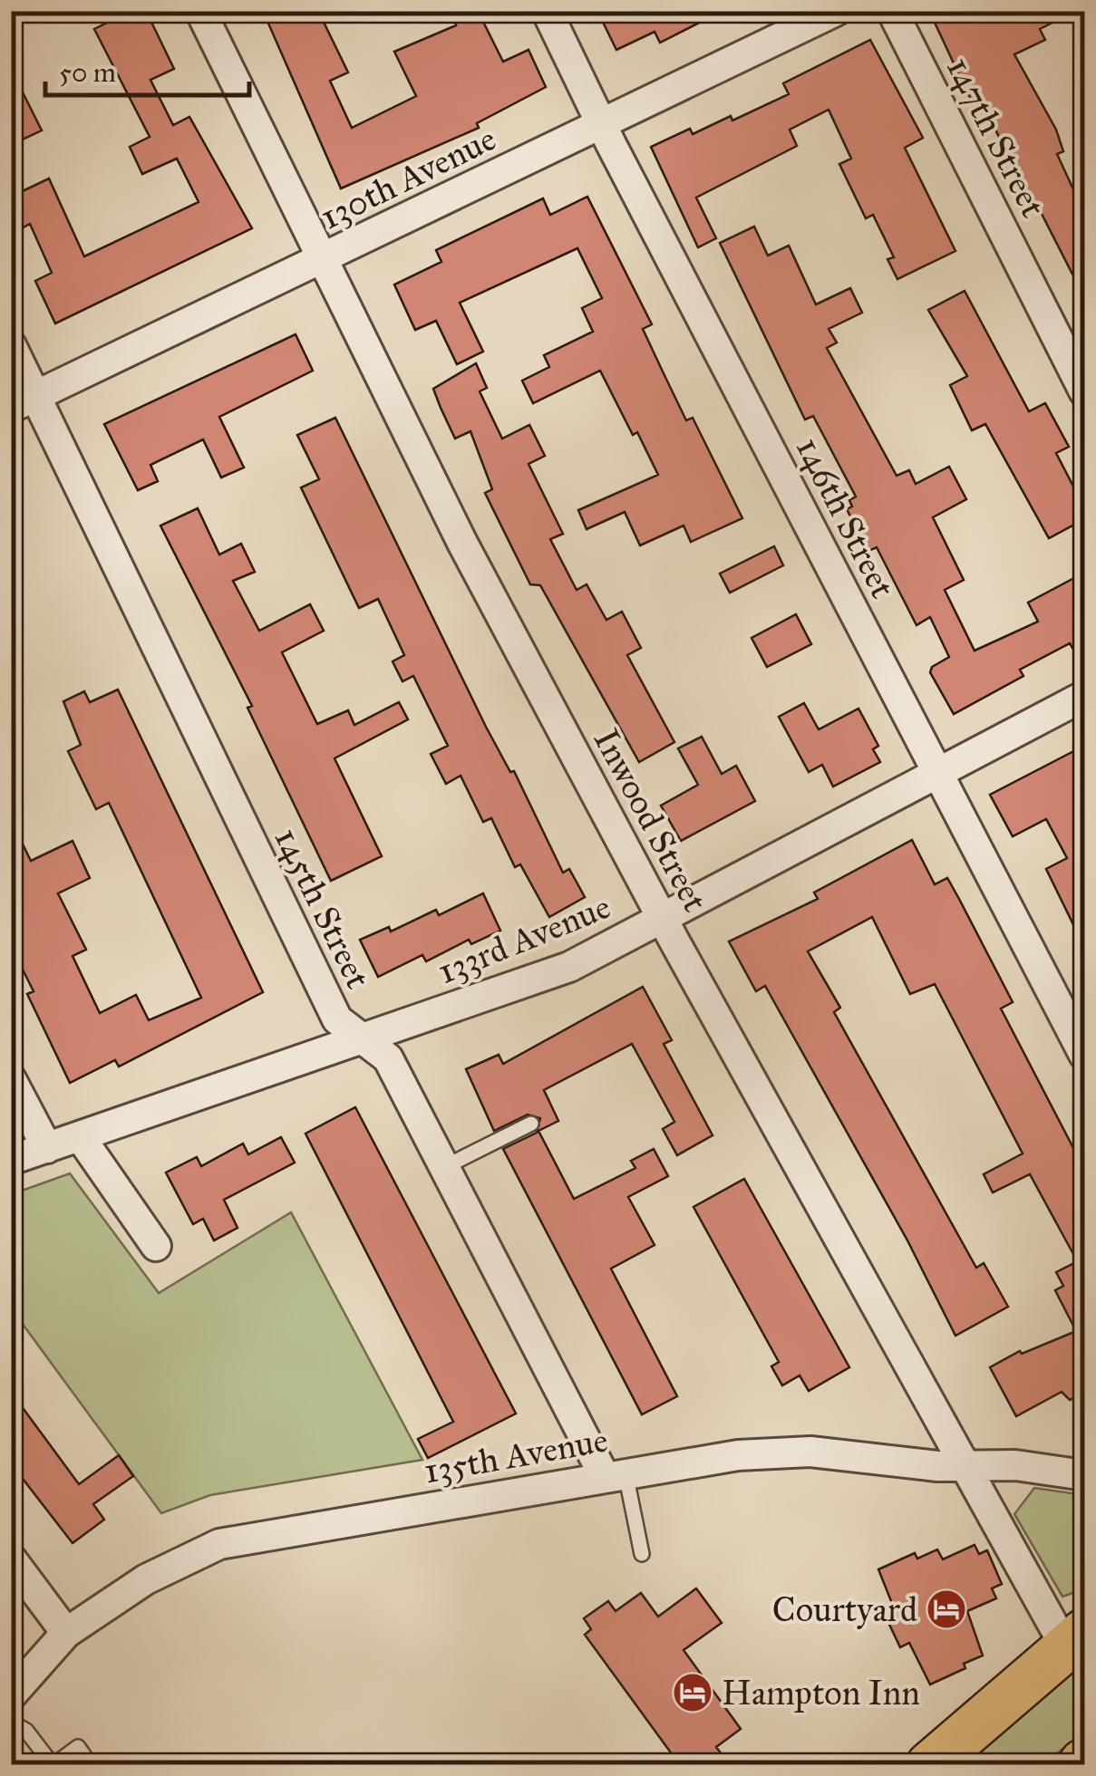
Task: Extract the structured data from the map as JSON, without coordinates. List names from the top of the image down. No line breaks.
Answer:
{"streets":{"street":["147th Street","130th Avenue","146th Street","Inwood Street","145th Street","133rd Avenue","135th Avenue"]},"crossings":[["130th Avenue","146th Street"],["130th Avenue","Inwood Street"],["130th Avenue","145th Street"],["146th Street","133rd Avenue"],["Inwood Street","133rd Avenue"],["Inwood Street","135th Avenue"],["145th Street","133rd Avenue"],["145th Street","135th Avenue"]],"places":{"hotel":["Courtyard","Hampton Inn"]},"scale_bar":"50 m"}
